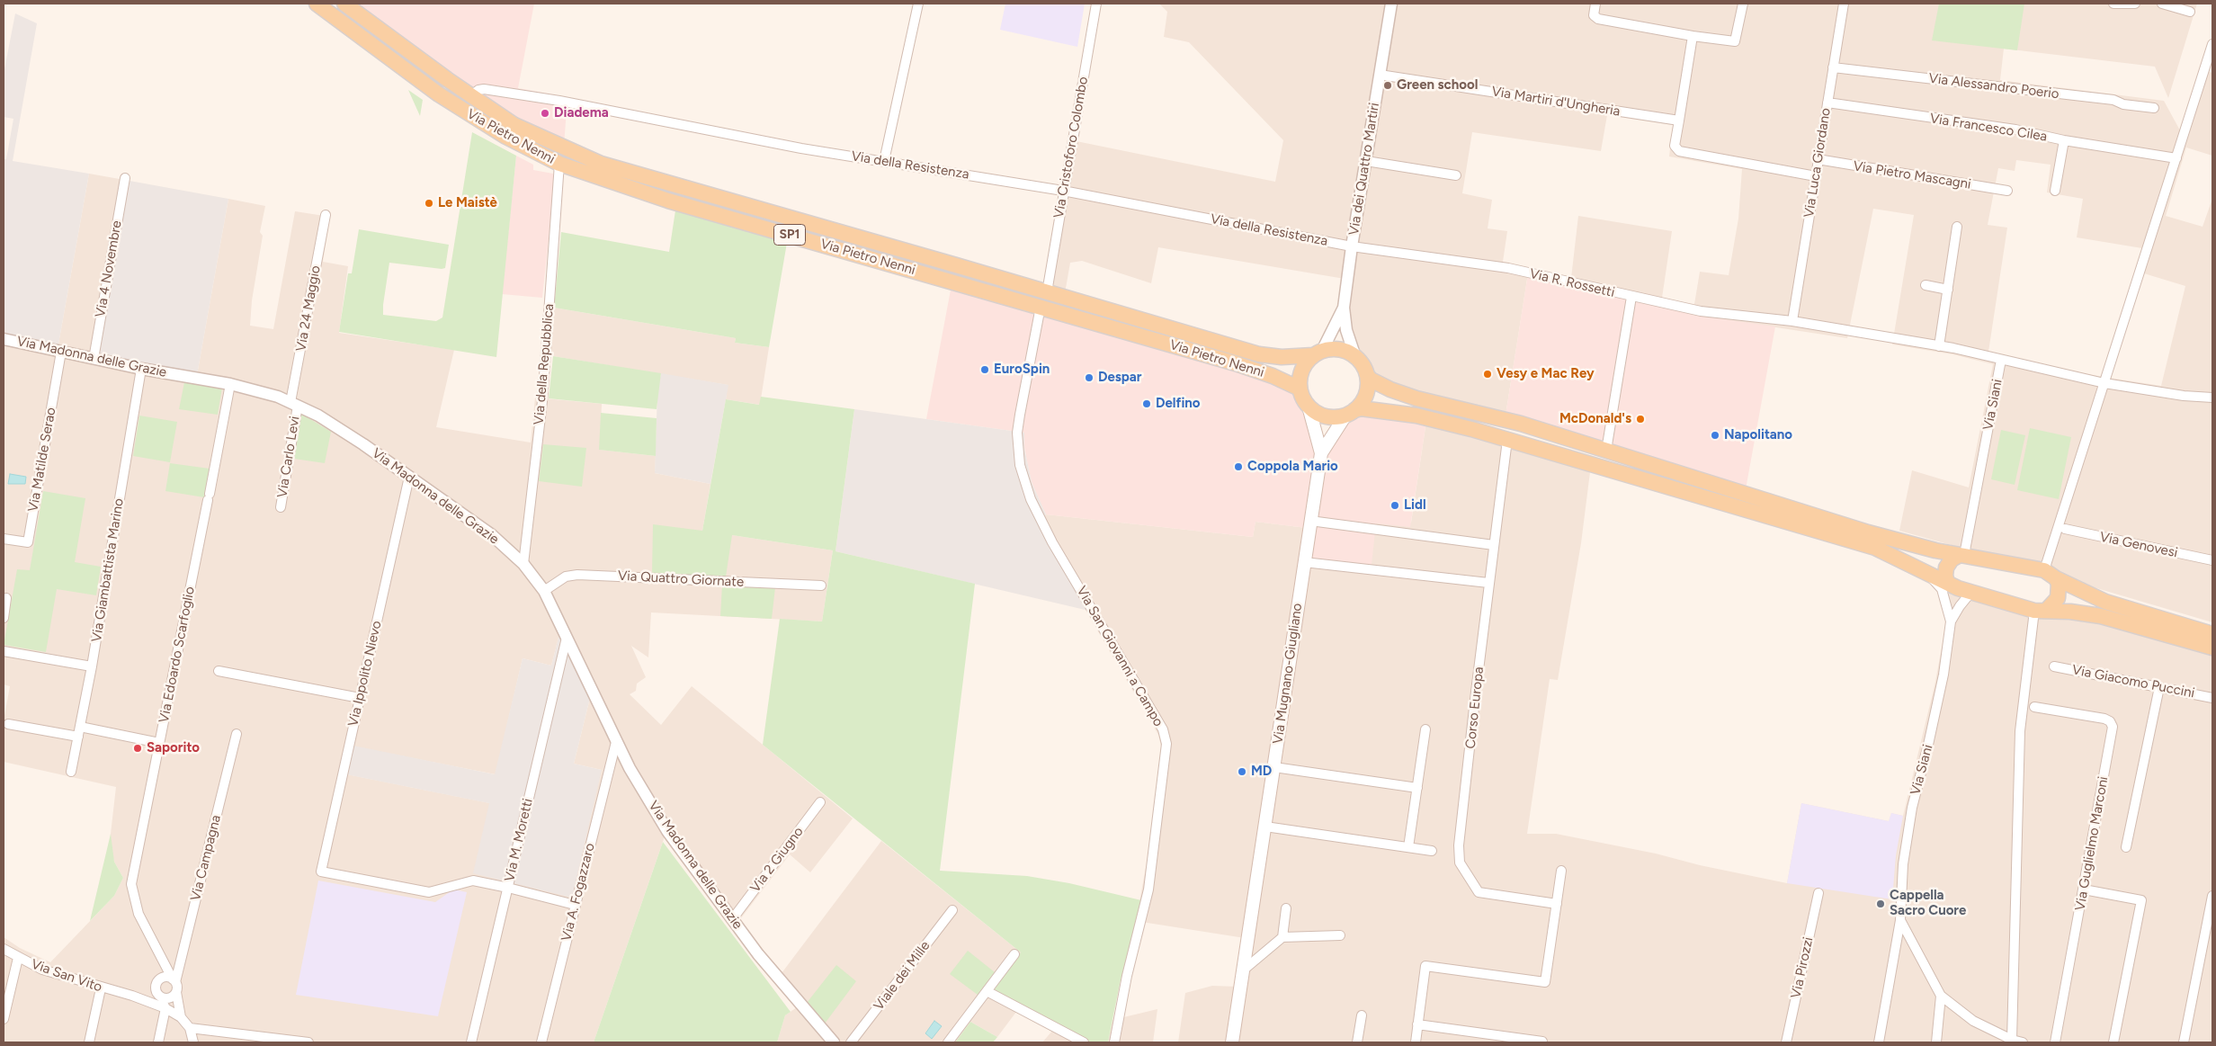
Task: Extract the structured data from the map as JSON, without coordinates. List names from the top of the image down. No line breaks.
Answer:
{"streets":{"main road":["Via Pietro Nenni","SP1","Via Mugnano-Giugliano"],"street":["Via Alessandro Poerio","Via Martiri d'Ungheria","Via Francesco Cilea","Via Cristoforo Colombo","Via Luca Giordano","Via della Resistenza","Via dei Quattro Martiri","Via Pietro Mascagni","Via 4 Novembre","Via R. Rossetti","Via 24 Maggio","Via Madonna delle Grazie","Via della Repubblica","Via Siani","Via Carlo Levi","Via Matilde Serao","Via Genovesi","Via Giambattista Marino","Via Quattro Giornate","Via Edoardo Scarfoglio","Via San Giovanni a Campo","Via Ippolito Nievo","Via Giacomo Puccini","Corso Europa","Via M. Moretti","Via Guglielmo Marconi","Via Campagna","Via 2 Giugno","Via A. Fogazzaro","Via Pirozzi","Via San Vito","Viale dei Mille"]},"crossings":[["Via Alessandro Poerio","Via Luca Giordano"],["Via Martiri d'Ungheria","Via dei Quattro Martiri"],["Via Francesco Cilea","Via Luca Giordano"],["Via Pietro Nenni","Via Cristoforo Colombo"],["Via Pietro Nenni","Via della Resistenza"],["Via Pietro Nenni","Via dei Quattro Martiri"],["Via Pietro Nenni","Via della Repubblica"],["Via Pietro Nenni","Via San Giovanni a Campo"],["Via Pietro Nenni","Via Mugnano-Giugliano"],["Via Cristoforo Colombo","Via della Resistenza"],["Via Luca Giordano","Via Pietro Mascagni"],["Via Luca Giordano","Via R. Rossetti"],["Via della Resistenza","Via dei Quattro Martiri"],["Via della Resistenza","Via R. Rossetti"],["Via dei Quattro Martiri","Via R. Rossetti"],["Via dei Quattro Martiri","Via Mugnano-Giugliano"],["Via 4 Novembre","Via Madonna delle Grazie"],["Via R. Rossetti","Via Siani"],["Via 24 Maggio","Via Madonna delle Grazie"],["Via 24 Maggio","Via Carlo Levi"],["Via Madonna delle Grazie","Via della Repubblica"],["Via Madonna delle Grazie","Via Carlo Levi"],["Via Madonna delle Grazie","Via Matilde Serao"],["Via Madonna delle Grazie","Via Giambattista Marino"],["Via Madonna delle Grazie","Via Quattro Giornate"],["Via Madonna delle Grazie","Via Edoardo Scarfoglio"],["Via Madonna delle Grazie","Via Ippolito Nievo"],["Via Madonna delle Grazie","Via M. Moretti"],["Via Madonna delle Grazie","Via 2 Giugno"],["Via Madonna delle Grazie","Via A. Fogazzaro"],["Via Edoardo Scarfoglio","Via Campagna"],["Via Edoardo Scarfoglio","Via San Vito"],["Via Ippolito Nievo","Via M. Moretti"],["Via Campagna","Via San Vito"]],"places":["Green school","Diadema","Le Maistè","EuroSpin","Vesy e Mac Rey","Despar","Delfino","McDonald's","Napolitano","Coppola Mario","Lidl","Saporito","MD","Cappella Sacro Cuore"]}
